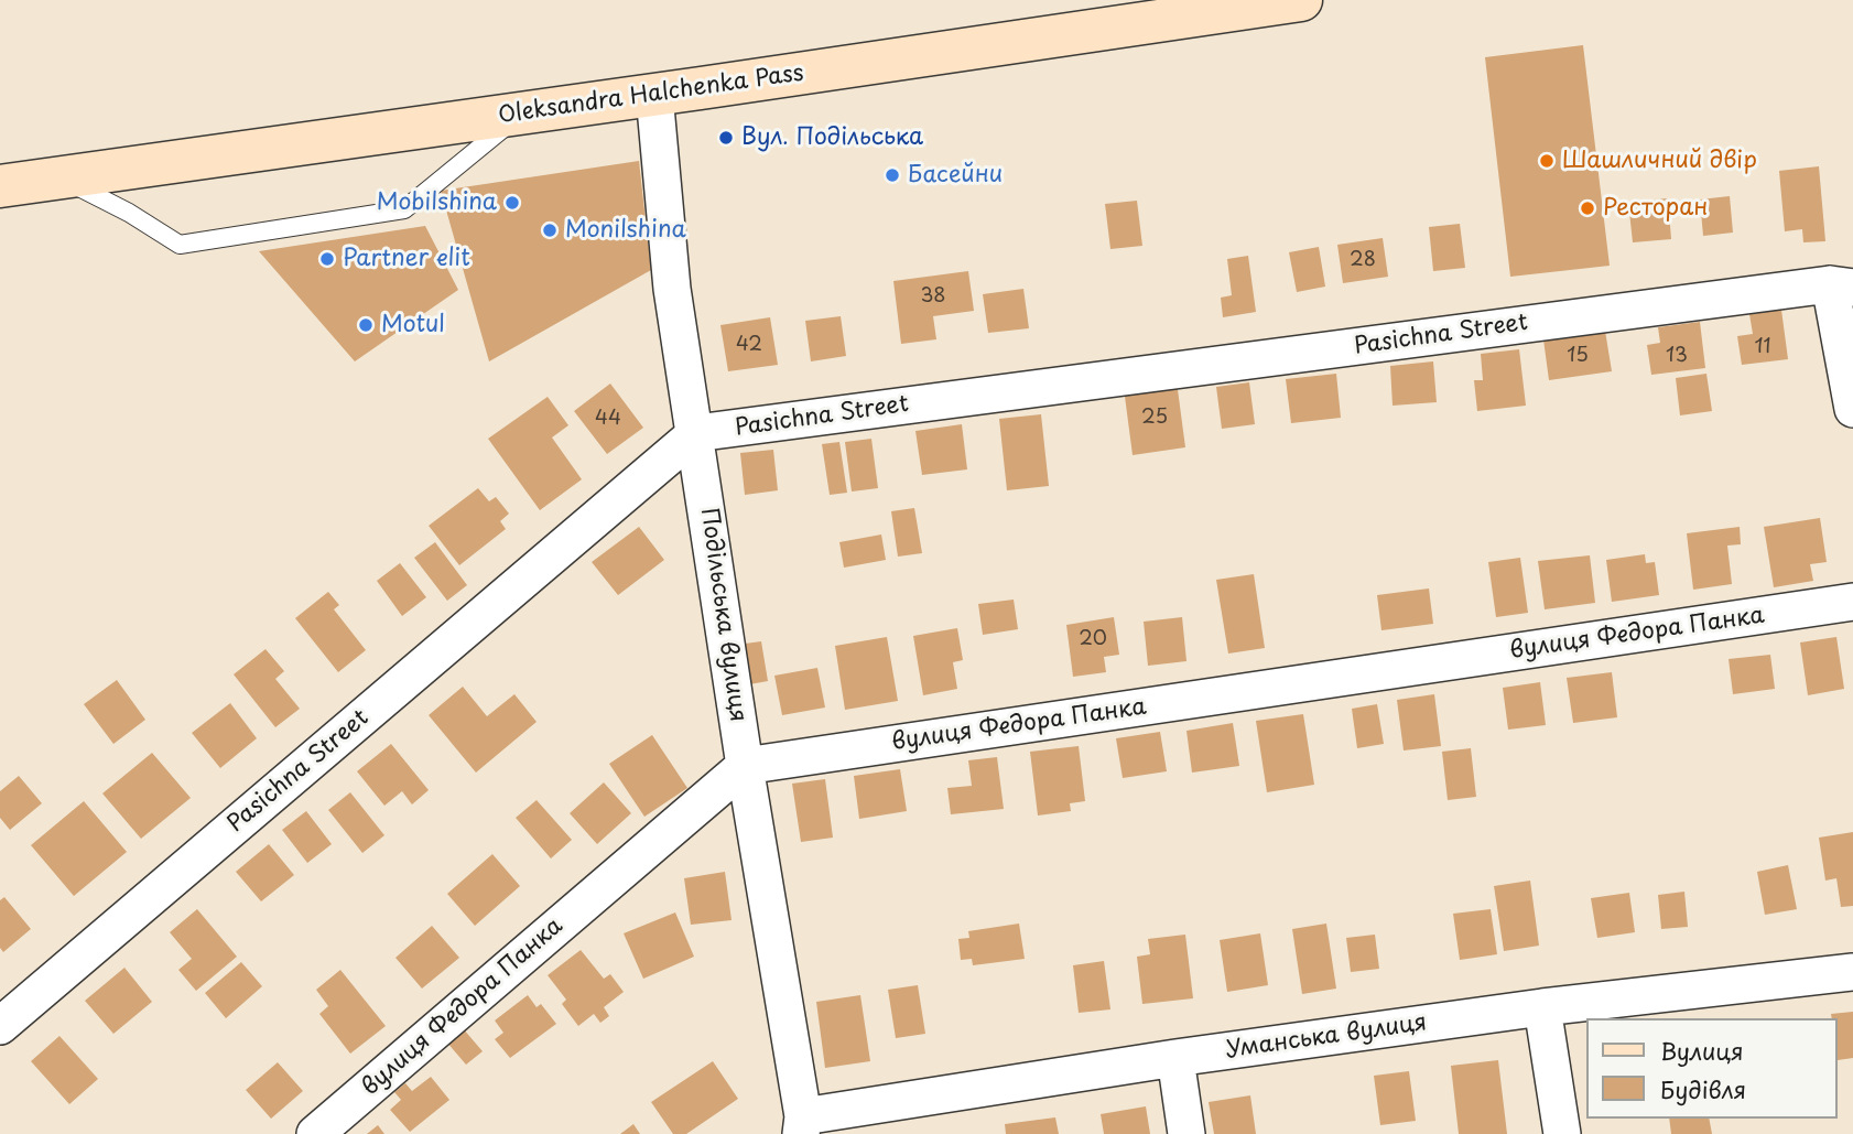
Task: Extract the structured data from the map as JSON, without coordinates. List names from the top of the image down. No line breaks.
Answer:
{"streets":{"main road":["Oleksandra Halchenka Pass"],"street":["Pasichna Street","Подільська вулиця","вулиця Федора Панка","Уманська вулиця"]},"crossings":[["Oleksandra Halchenka Pass","Подільська вулиця"],["Pasichna Street","Подільська вулиця"],["Подільська вулиця","вулиця Федора Панка"],["Подільська вулиця","Уманська вулиця"]],"places":["Вул. Подільська","Шашличний двір","Басейни","Mobilshina","Ресторан","Monilshina","Partner elit","Motul"],"house_numbers":["28","38","42","11","15","13","25","44","20"],"legend":["Вулиця","Будівля"]}
